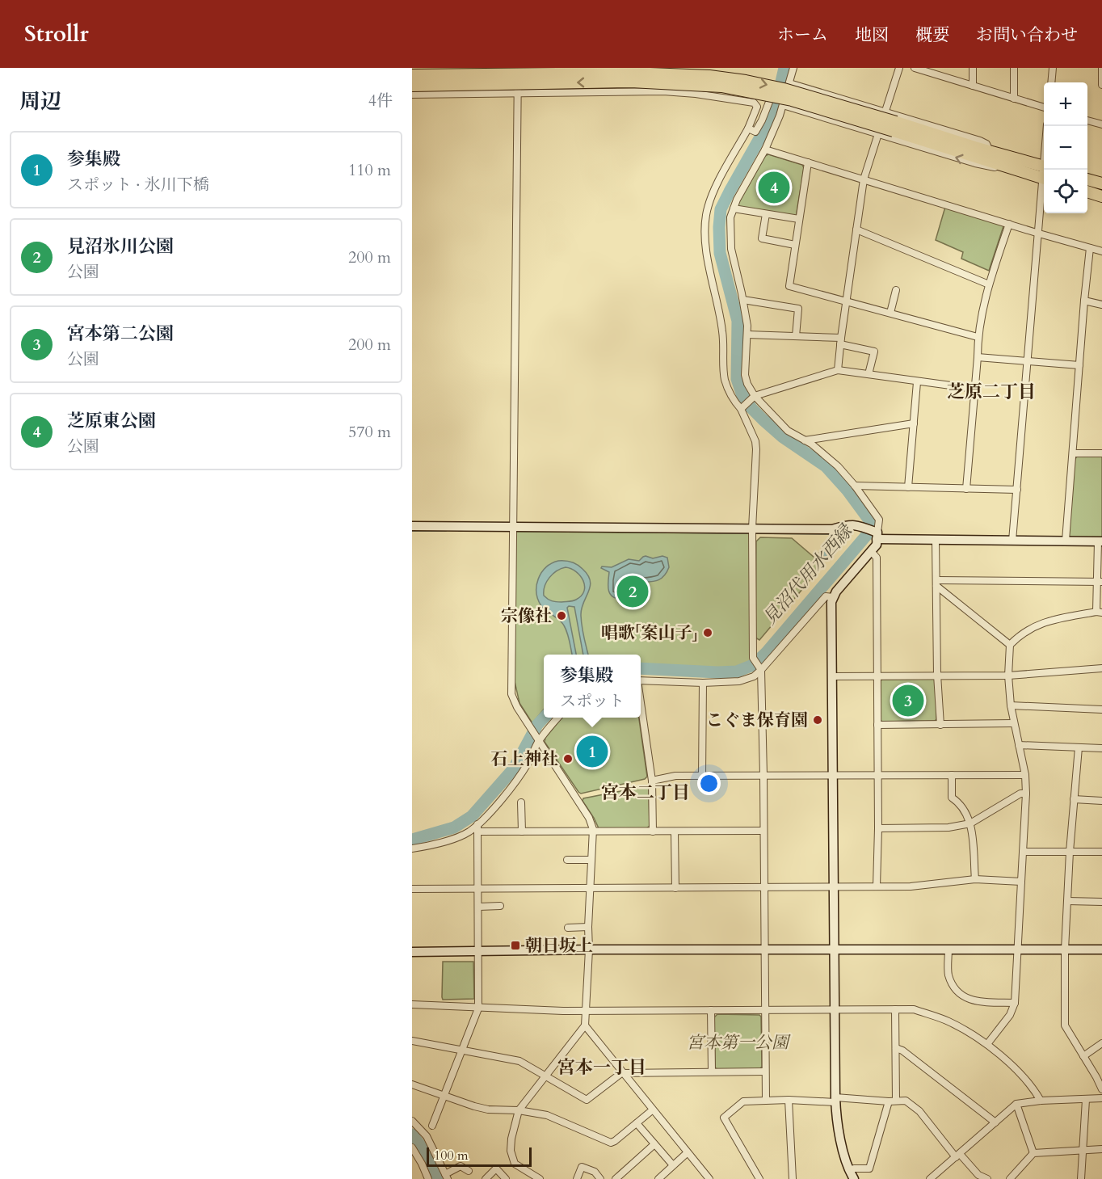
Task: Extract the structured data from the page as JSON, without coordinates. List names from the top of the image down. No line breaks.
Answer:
{"districts":["芝原二丁目","宮本二丁目","宮本一丁目"],"water":["見沼代用水西縁"],"parks":["宮本第一公園"],"places":{"other":["宗像社","唱歌「案山子」","こぐま保育園","石上神社"],"transit":["朝日坂上"]},"scale_bar":"100 m","page":{"header":"Strollr","nav":["ホーム","地図","概要","お問い合わせ"],"heading":["周辺","4件"],"map_buttons":["+","−"],"list":[{"mark":"1","name":"参集殿","note":"スポット · 氷川下橋","value":"110 m"},{"mark":"2","name":"見沼氷川公園","note":"公園","value":"200 m"},{"mark":"3","name":"宮本第二公園","note":"公園","value":"200 m"},{"mark":"4","name":"芝原東公園","note":"公園","value":"570 m"}],"pins":["4","2","3","1"],"popup":["参集殿","スポット"],"scale":"100 m"}}
